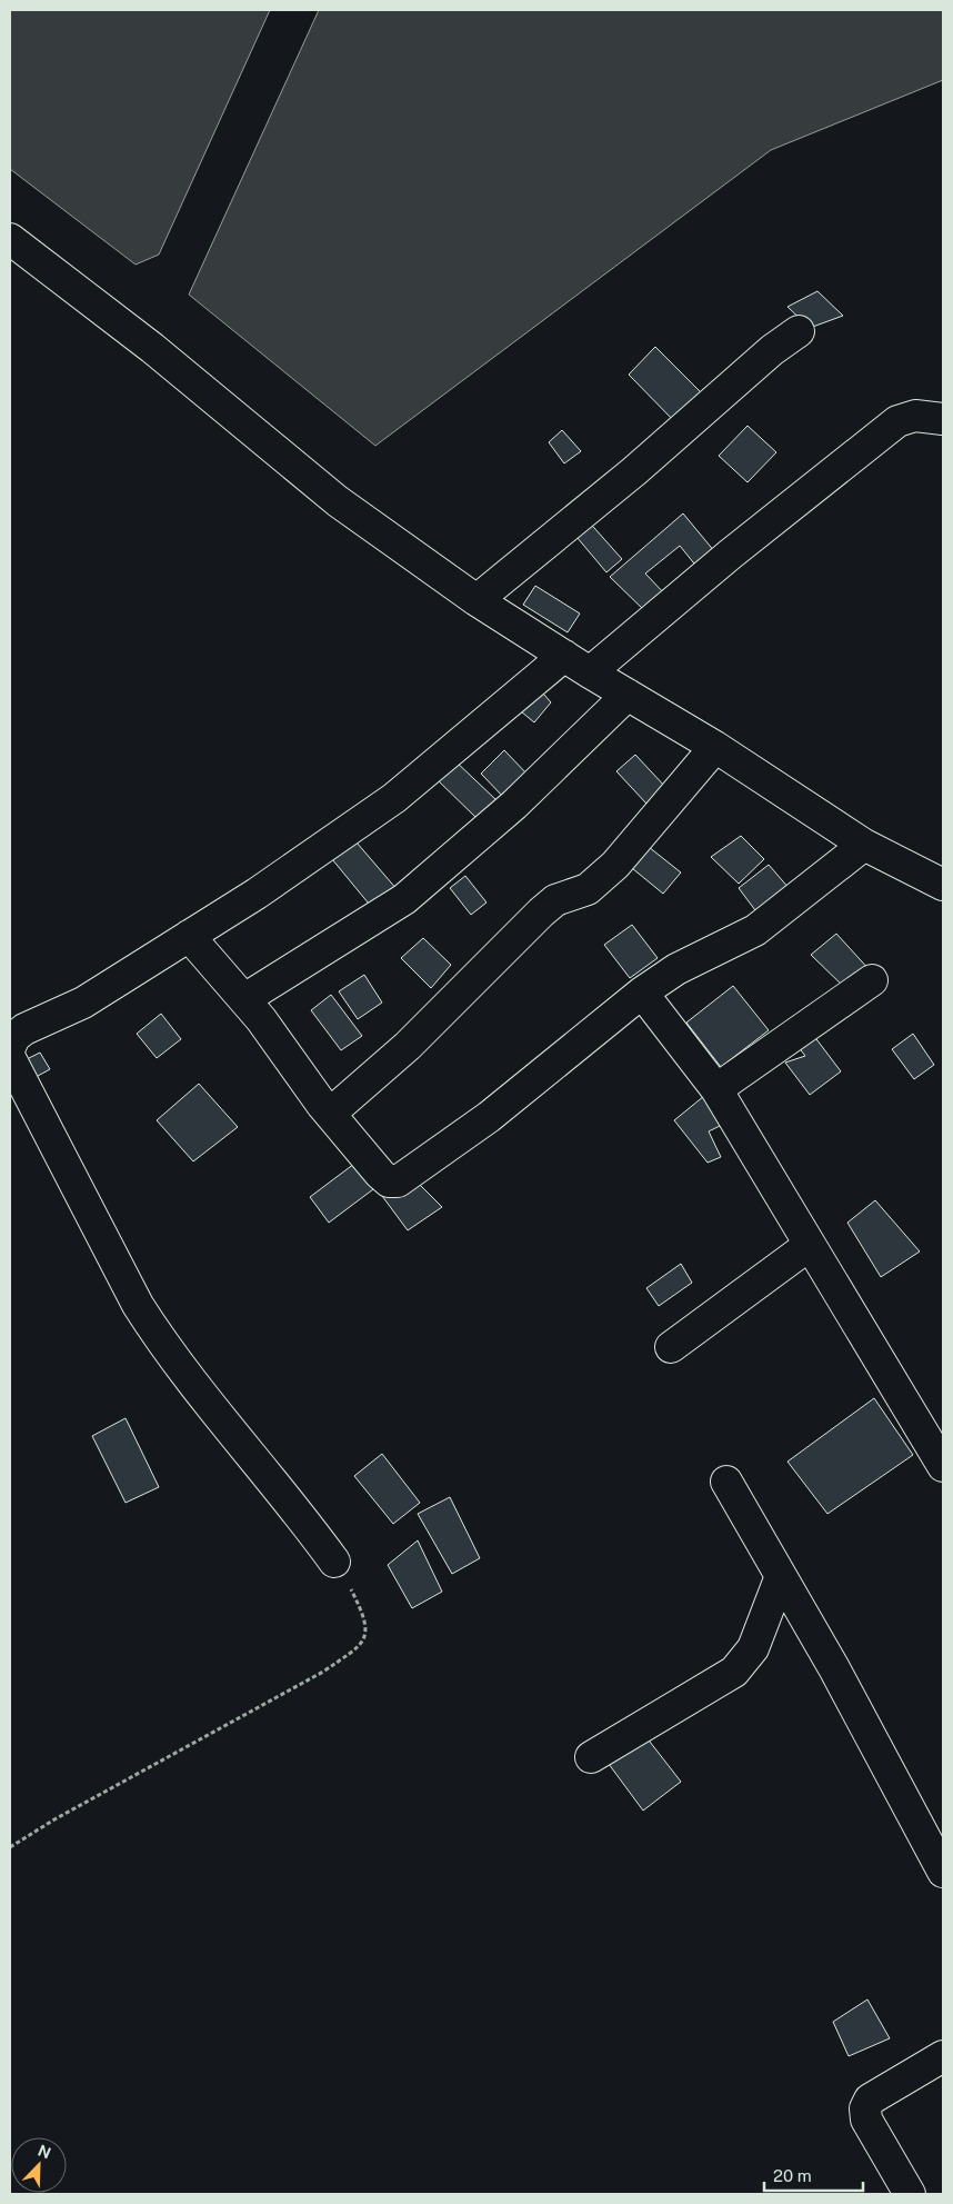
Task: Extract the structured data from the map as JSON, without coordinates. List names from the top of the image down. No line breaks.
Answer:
{"scale_bar":"20 m","north":"top right"}
